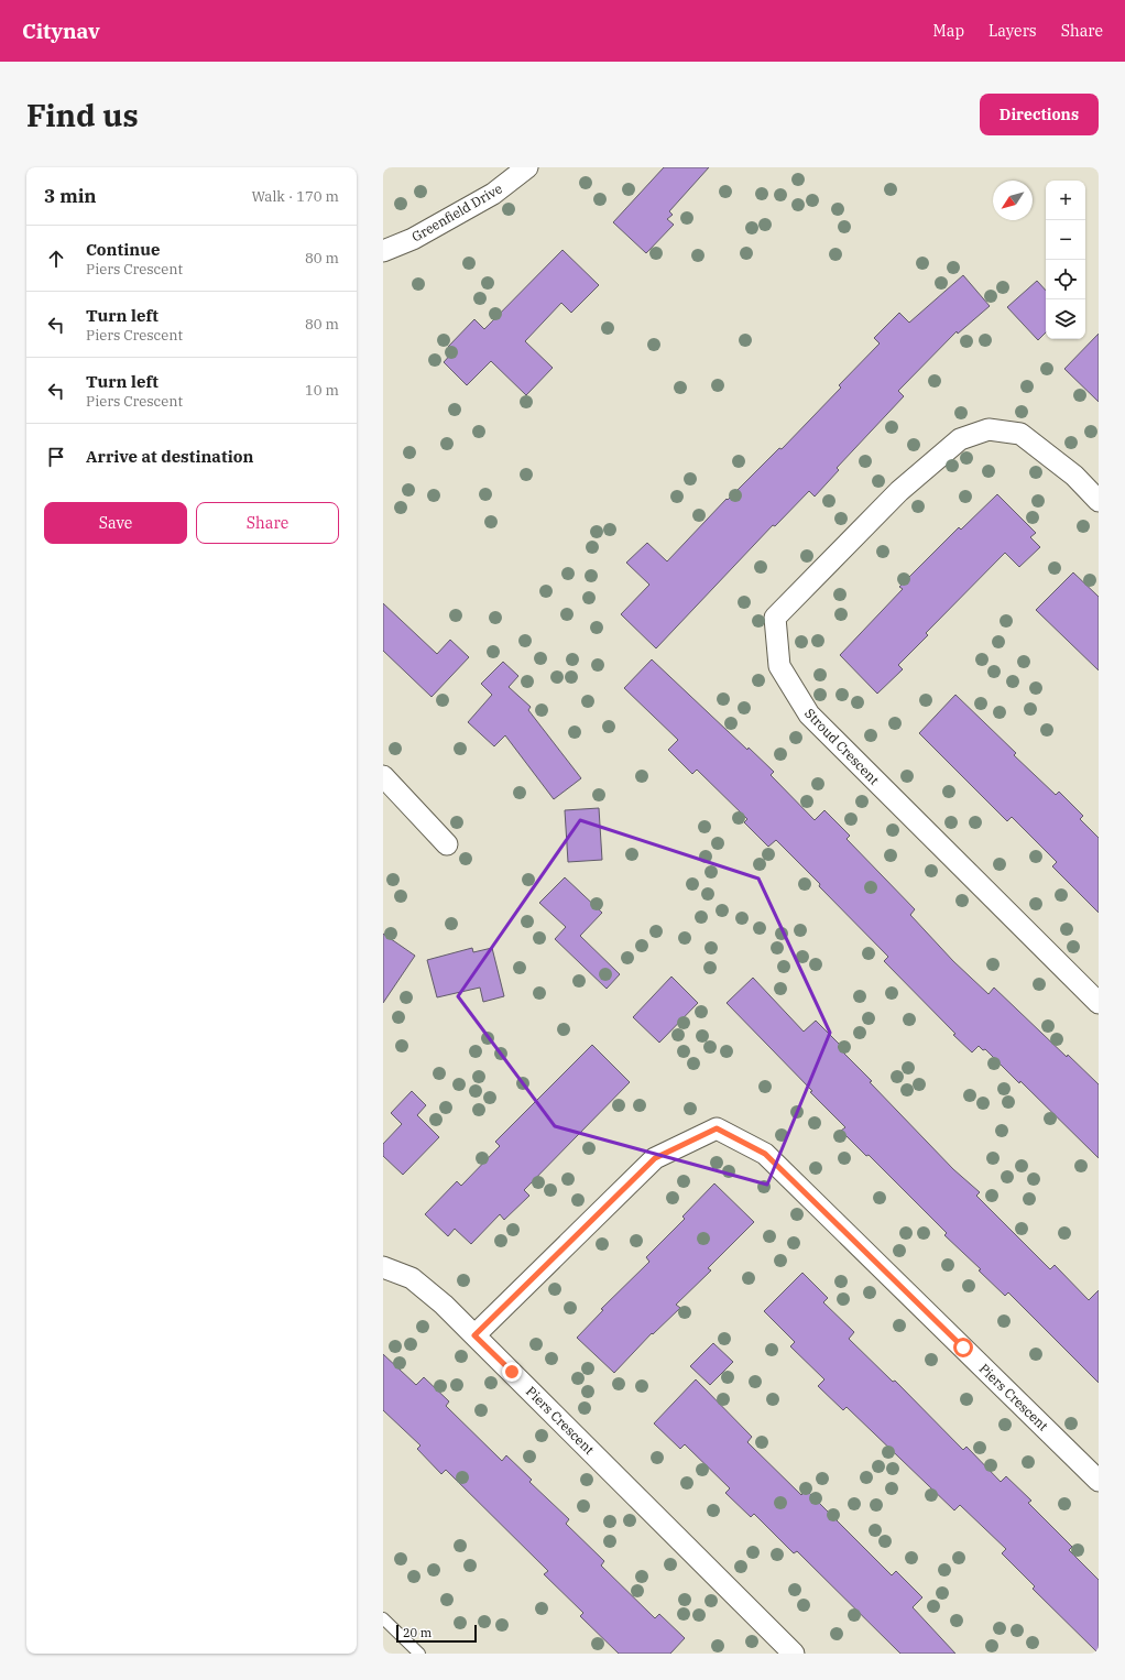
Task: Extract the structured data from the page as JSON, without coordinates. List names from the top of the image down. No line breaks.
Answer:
{"streets":{"street":["Greenfield Drive","Stroud Crescent","Piers Crescent"]},"scale_bar":"20 m","north":"bottom left","page":{"header":"Citynav","nav":["Map","Layers","Share"],"buttons":["Directions",["Save","Share"]],"title":"Find us","heading":["3 min","Walk · 170 m"],"map_buttons":["+","−"],"list":[["Continue","Piers Crescent","80 m"],["Turn left","Piers Crescent","80 m"],["Turn left","Piers Crescent","10 m"],"Arrive at destination"],"scale":"20 m"}}
